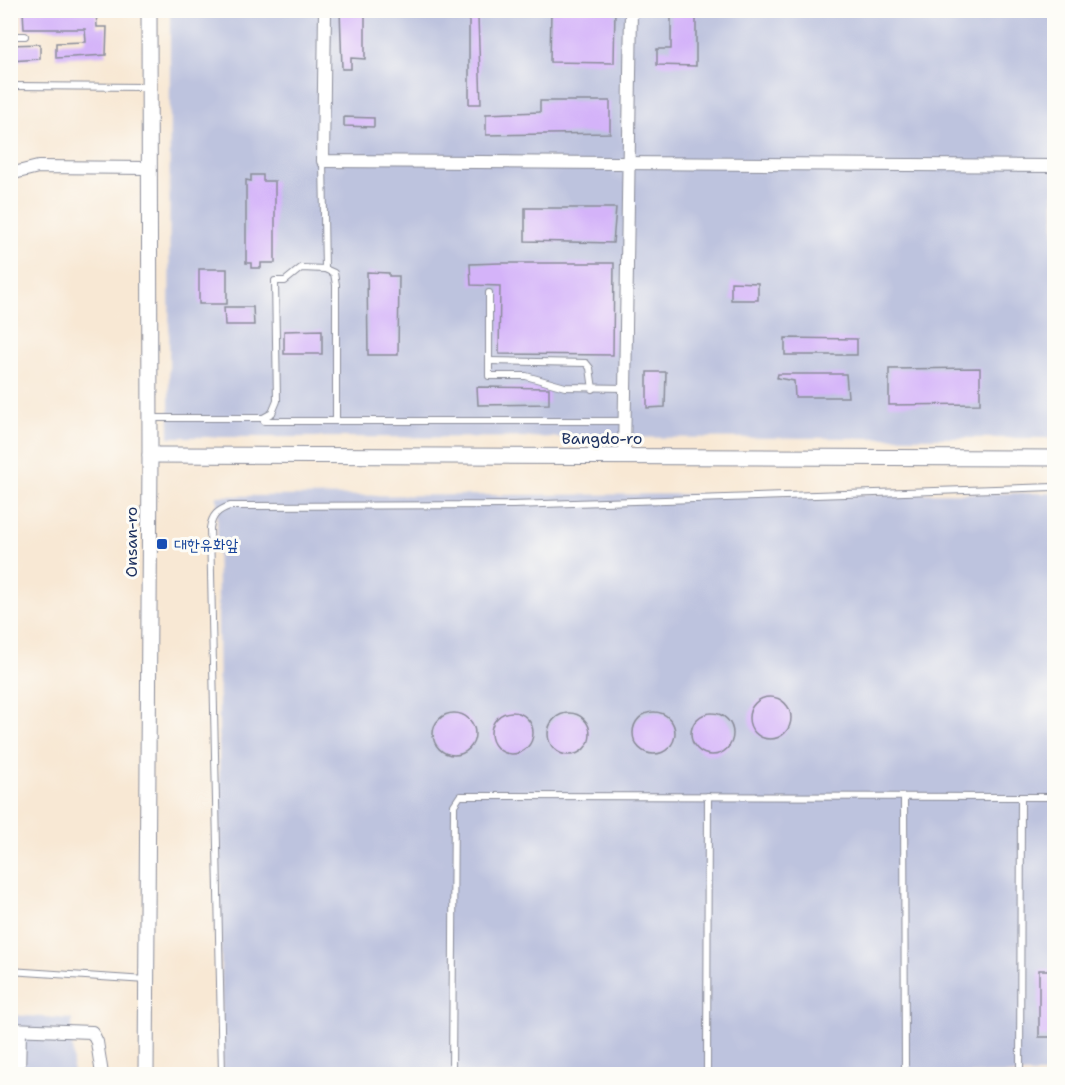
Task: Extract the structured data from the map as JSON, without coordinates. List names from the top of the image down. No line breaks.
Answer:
{"streets":{"street":["Bangdo-ro","Onsan-ro"]},"crossings":[["Bangdo-ro","Onsan-ro"]],"places":{"transit":["대한유화앞"]}}
